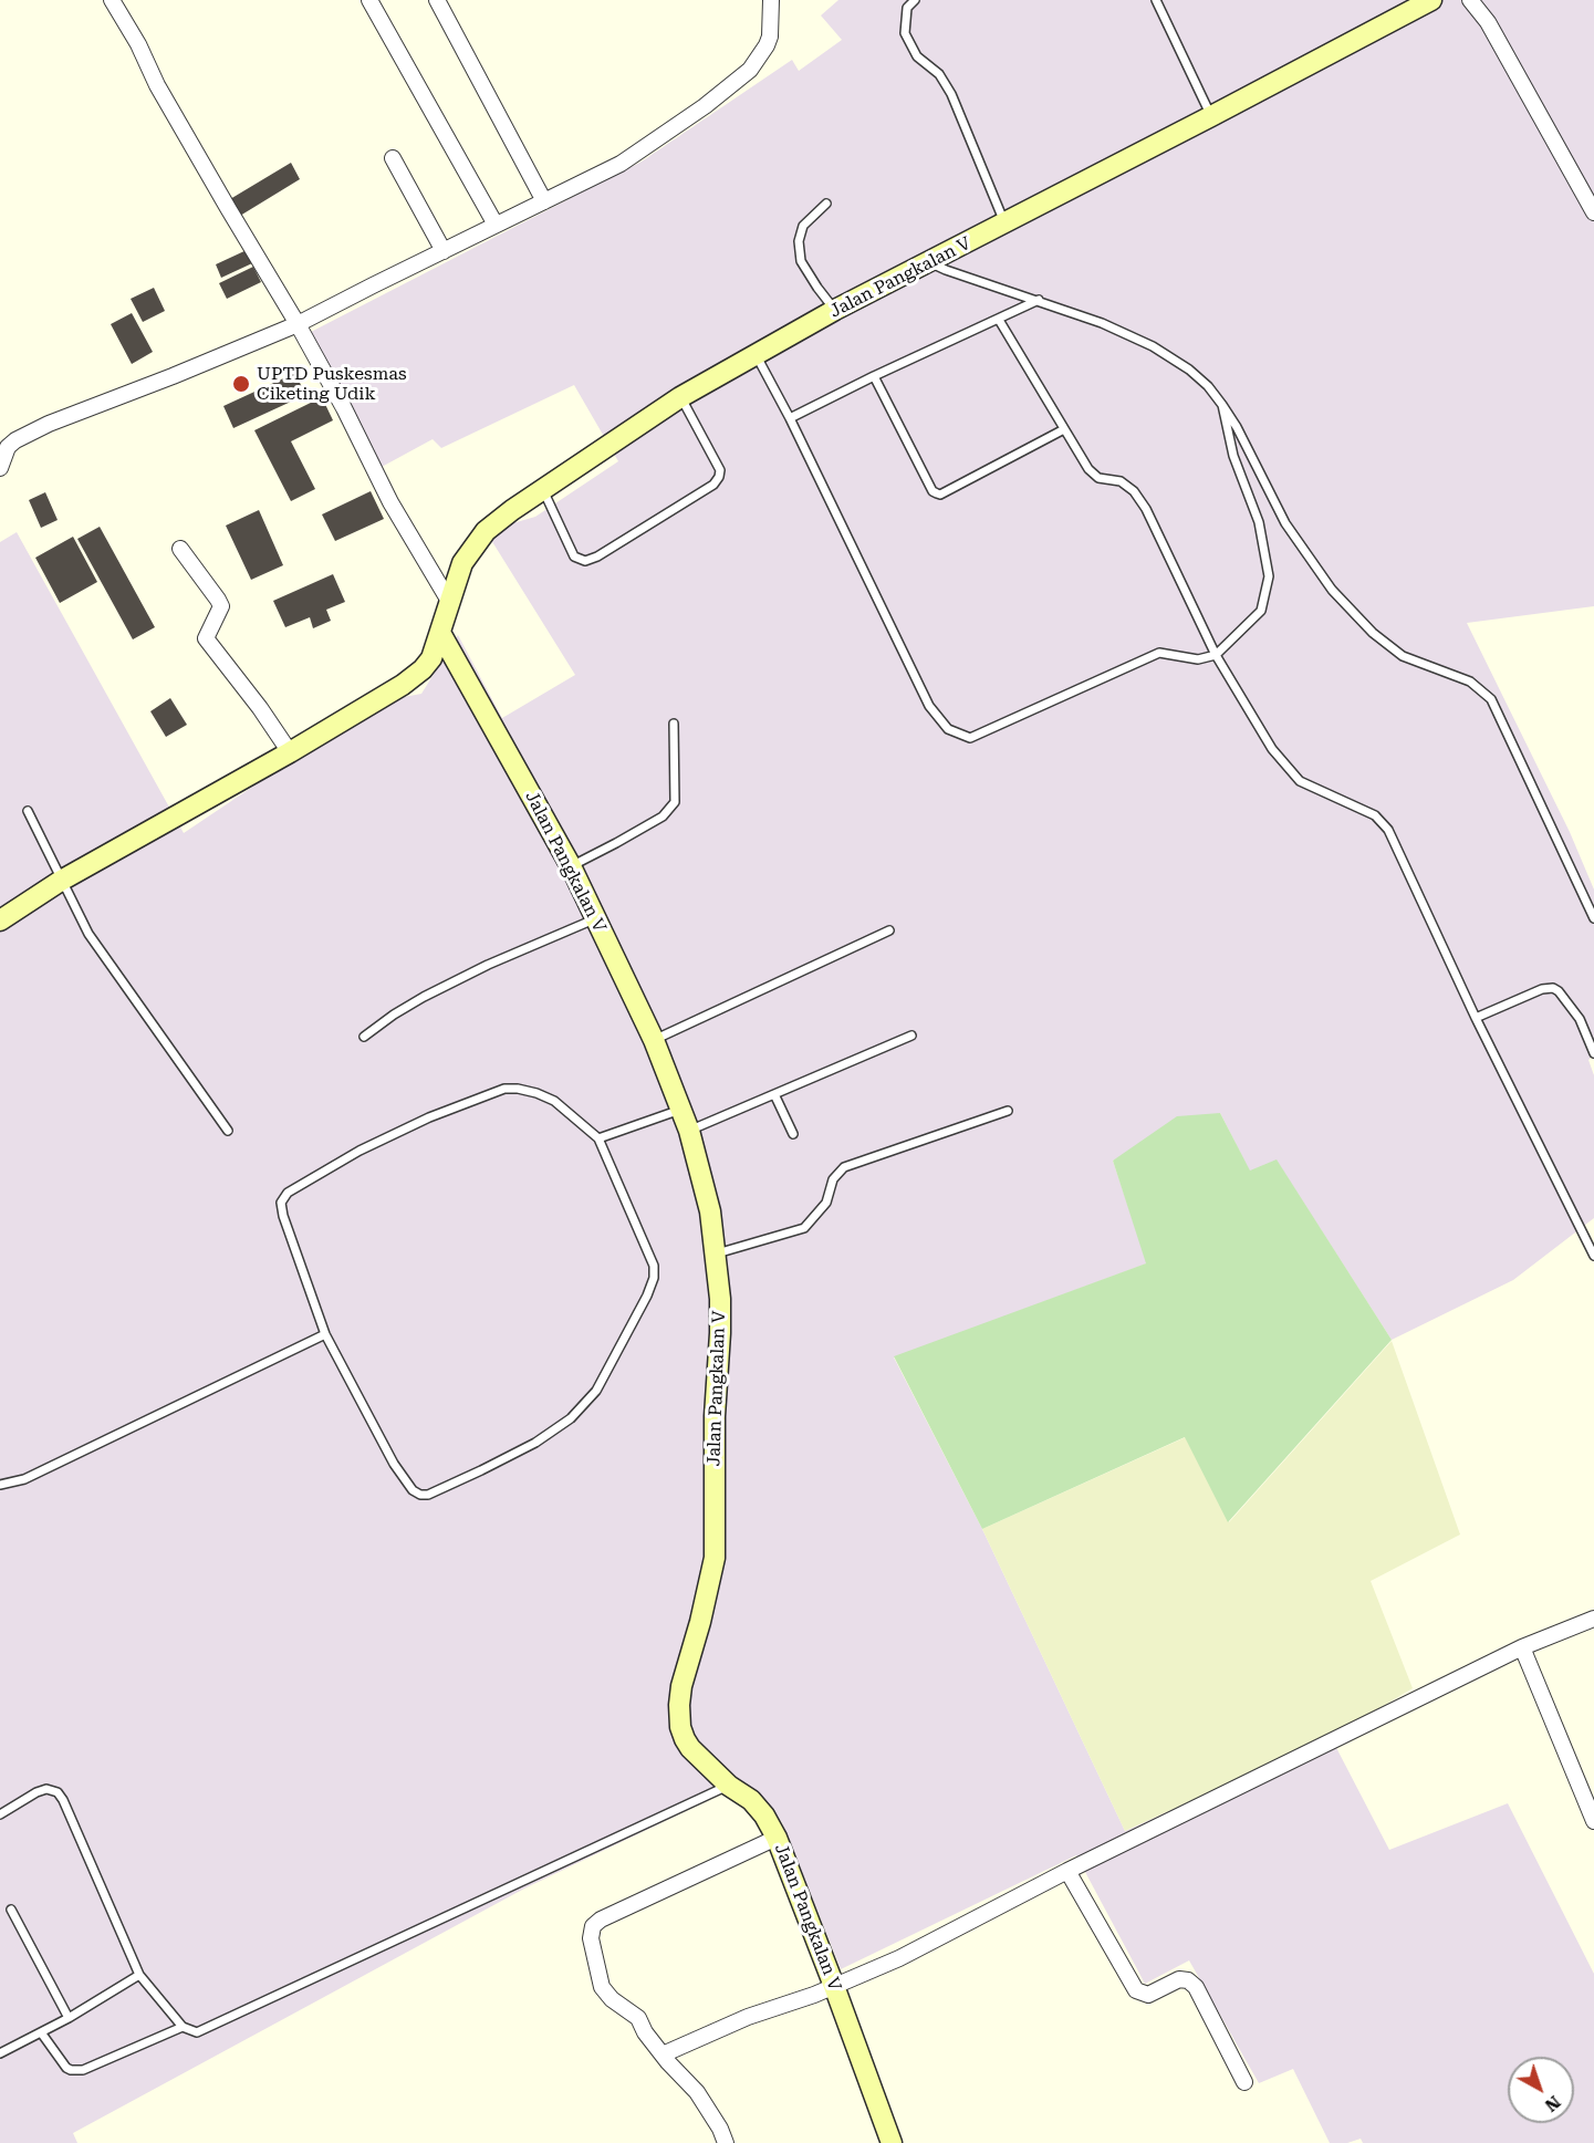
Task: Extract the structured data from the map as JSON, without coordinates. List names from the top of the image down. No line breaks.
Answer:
{"streets":{"street":["Jalan Pangkalan V"]},"places":["UPTD Puskesmas Ciketing Udik"],"north":"bottom right"}
